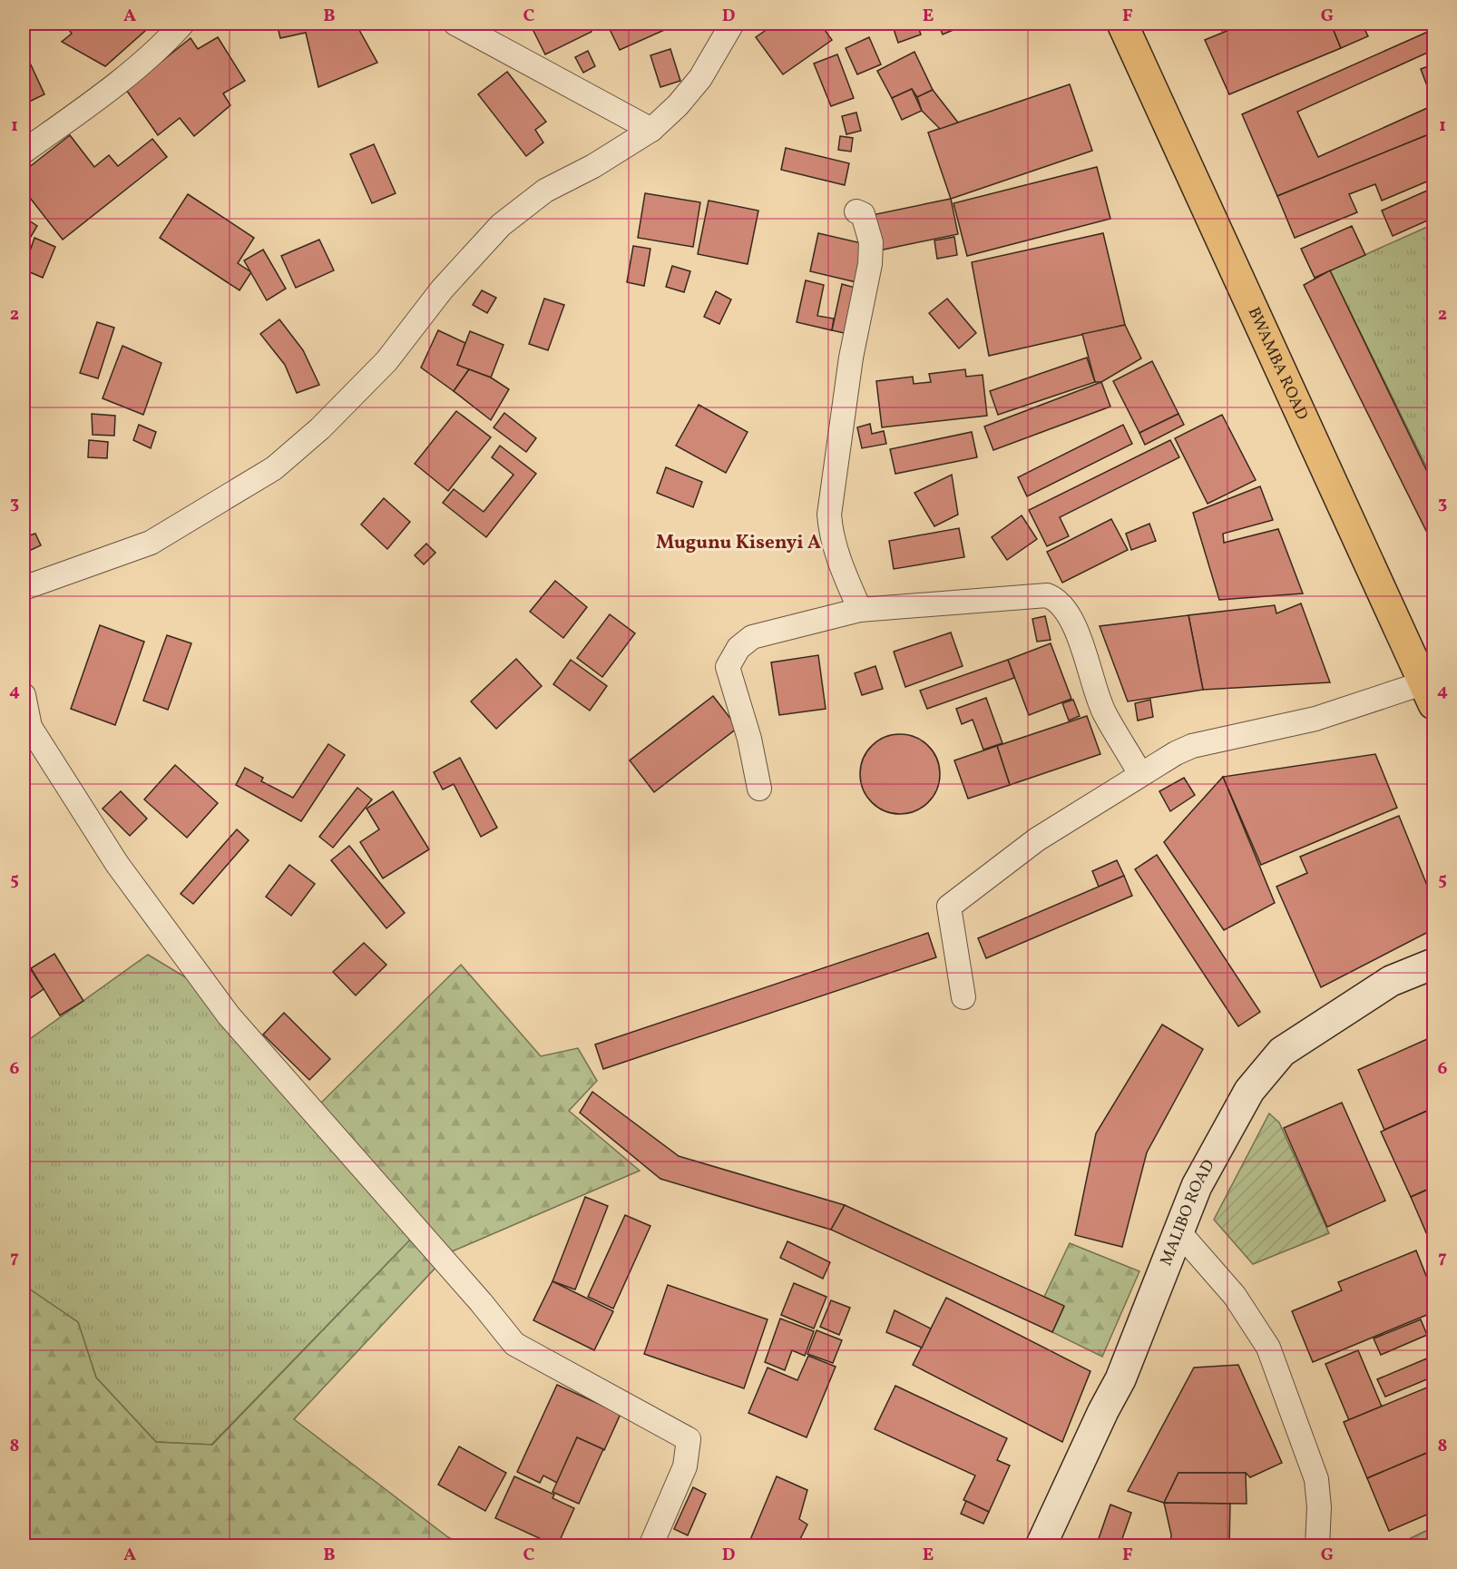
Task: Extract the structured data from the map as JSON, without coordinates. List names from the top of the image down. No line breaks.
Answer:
{"streets":{"main road":["BWAMBA ROAD"],"street":["MALIBO ROAD"]},"districts":["Mugunu Kisenyi A"],"grid":{"columns":["A","B","C","D","E","F","G"],"rows":["1","2","3","4","5","6","7","8"]}}
